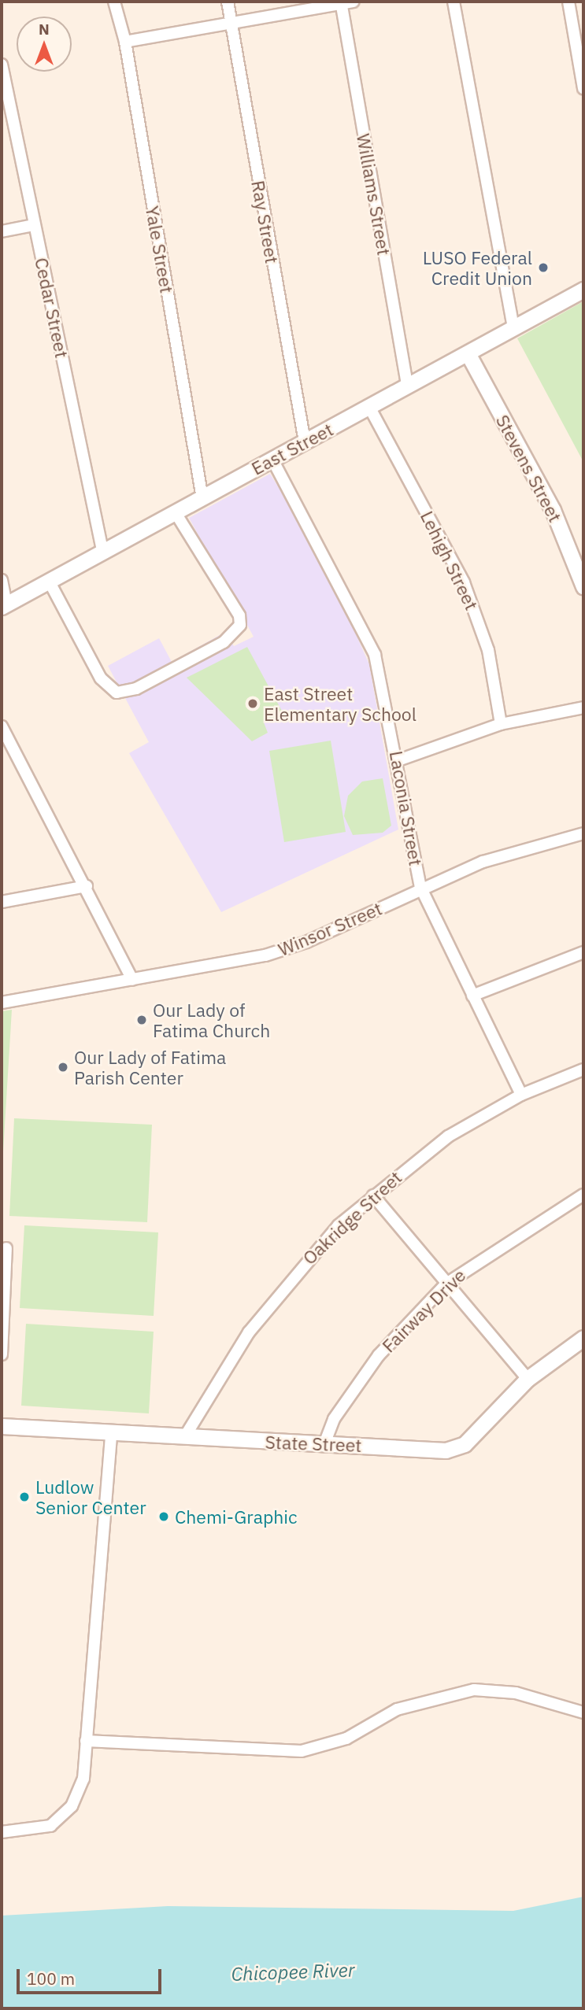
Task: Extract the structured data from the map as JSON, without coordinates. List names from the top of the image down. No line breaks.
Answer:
{"streets":{"street":["Williams Street","Ray Street","Yale Street","Cedar Street","East Street","Stevens Street","Lehigh Street","Laconia Street","Winsor Street","Oakridge Street","Fairway Drive","State Street"]},"crossings":[["Williams Street","East Street"],["Ray Street","East Street"],["Yale Street","East Street"],["Cedar Street","East Street"],["East Street","Stevens Street"],["East Street","Lehigh Street"],["East Street","Laconia Street"],["Laconia Street","Winsor Street"],["Laconia Street","Oakridge Street"],["Oakridge Street","State Street"],["Fairway Drive","State Street"]],"water":["Chicopee River"],"places":["LUSO Federal Credit Union","East Street Elementary School","Our Lady of Fatima Church","Our Lady of Fatima Parish Center","Ludlow Senior Center","Chemi-Graphic"],"scale_bar":"100 m","north":"top"}
